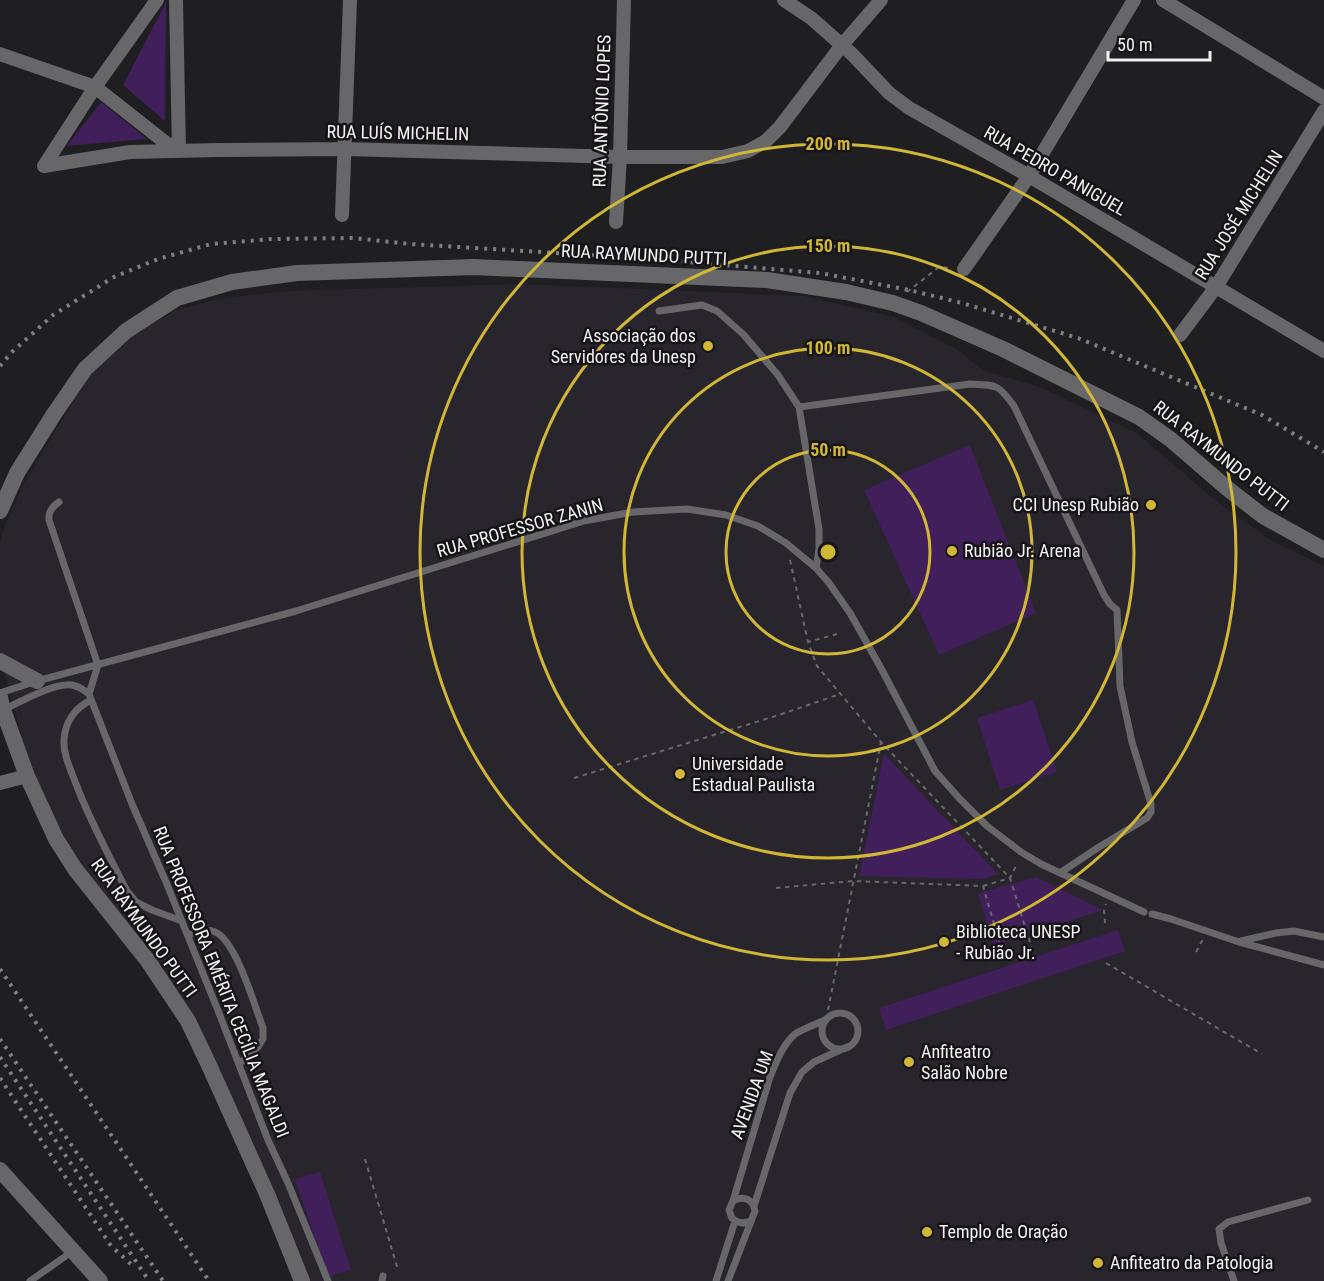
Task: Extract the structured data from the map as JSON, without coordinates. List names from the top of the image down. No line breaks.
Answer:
{"streets":{"street":["RUA ANTÔNIO LOPES","RUA LUÍS MICHELIN","RUA PEDRO PANIGUEL","RUA JOSÉ MICHELIN","RUA RAYMUNDO PUTTI"],"lane":["RUA PROFESSOR ZANIN","RUA PROFESSORA EMÉRITA CECÍLIA MAGALDI","AVENIDA UM"]},"crossings":[["RUA ANTÔNIO LOPES","RUA LUÍS MICHELIN"],["RUA LUÍS MICHELIN","RUA PEDRO PANIGUEL"],["RUA PEDRO PANIGUEL","RUA JOSÉ MICHELIN"],["RUA RAYMUNDO PUTTI","RUA PROFESSOR ZANIN"]],"places":["Associação dos Servidores da Unesp","CCI Unesp Rubião","Rubião Jr. Arena","Universidade Estadual Paulista","Biblioteca UNESP - Rubião Jr.","Anfiteatro Salão Nobre","Templo de Oração","Anfiteatro da Patologia"],"scale_bar":"50 m","rings":["200 m","150 m","100 m","50 m"]}
